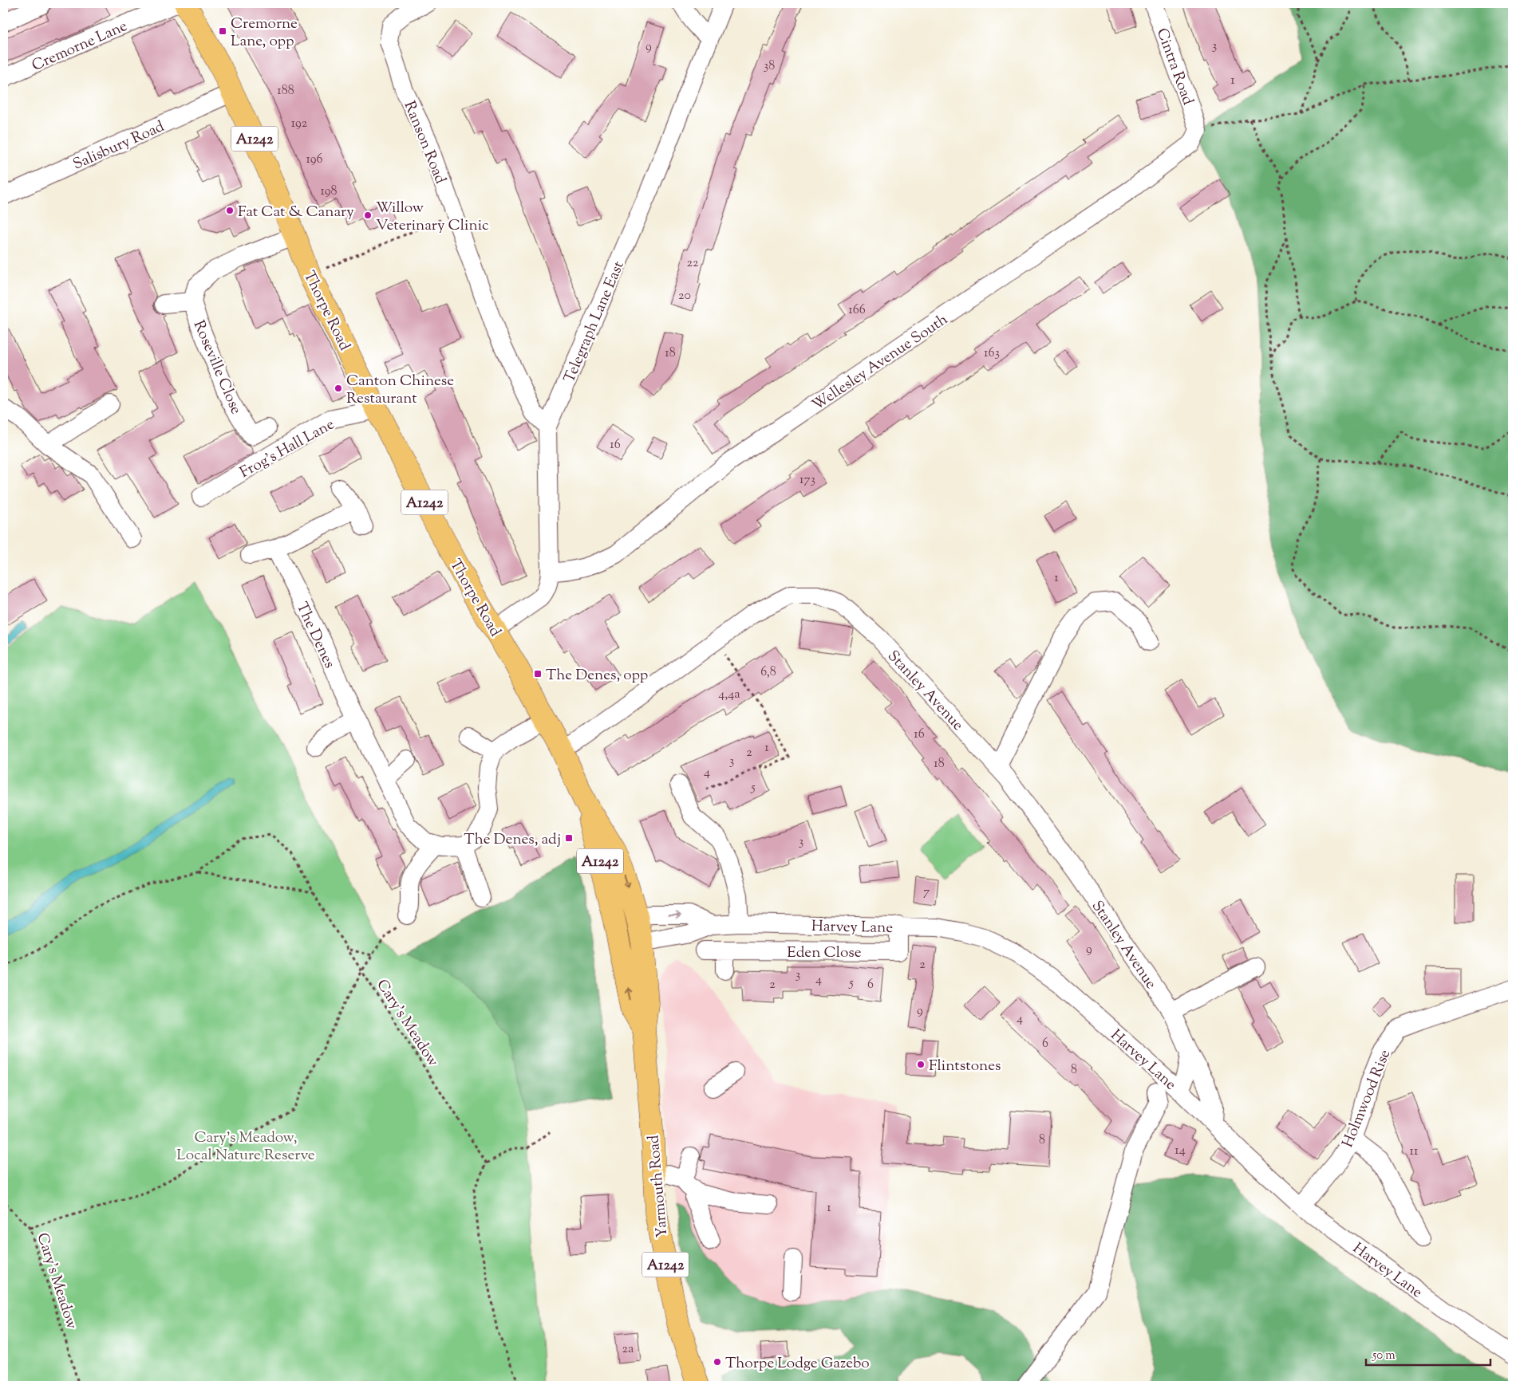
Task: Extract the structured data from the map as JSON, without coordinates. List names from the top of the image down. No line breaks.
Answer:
{"streets":{"main road":["A1242","Thorpe Road","Yarmouth Road"],"street":["Cremorne Lane","Cintra Road","Ranson Road","Salisbury Road","Telegraph Lane East","Wellesley Avenue South","Roseville Close","Frog's Hall Lane","The Denes","Stanley Avenue","Harvey Lane","Eden Close","Holmwood Rise"],"path":["Cary's Meadow"]},"crossings":[["Cintra Road","Wellesley Avenue South"],["Ranson Road","Telegraph Lane East"],["Salisbury Road","Thorpe Road"],["Thorpe Road","Telegraph Lane East"],["Thorpe Road","Roseville Close"],["Thorpe Road","Frog's Hall Lane"],["Thorpe Road","Stanley Avenue"],["Thorpe Road","Harvey Lane"],["Thorpe Road","Yarmouth Road"],["Telegraph Lane East","Wellesley Avenue South"],["Stanley Avenue","Harvey Lane"],["Harvey Lane","Eden Close"],["Harvey Lane","Holmwood Rise"],["Harvey Lane","Yarmouth Road"]],"parks":["Cary's Meadow, Local Nature Reserve"],"places":{"transit":["Cremorne Lane, opp","The Denes, opp","The Denes, adj"],"other":["Fat Cat & Canary","Willow Veterinary Clinic","Canton Chinese Restaurant","Flintstones","Thorpe Lodge Gazebo"]},"house_numbers":["3","9","38","1","188","192","196","198","22","20","166","18","163","16","173","1","6,8","4,4a","16","1","2","3","18","4","5","3","7","9","2","3","4","5","2","6","9","4","6","8","8","14","11","1","2a"],"scale_bar":"50 m"}
